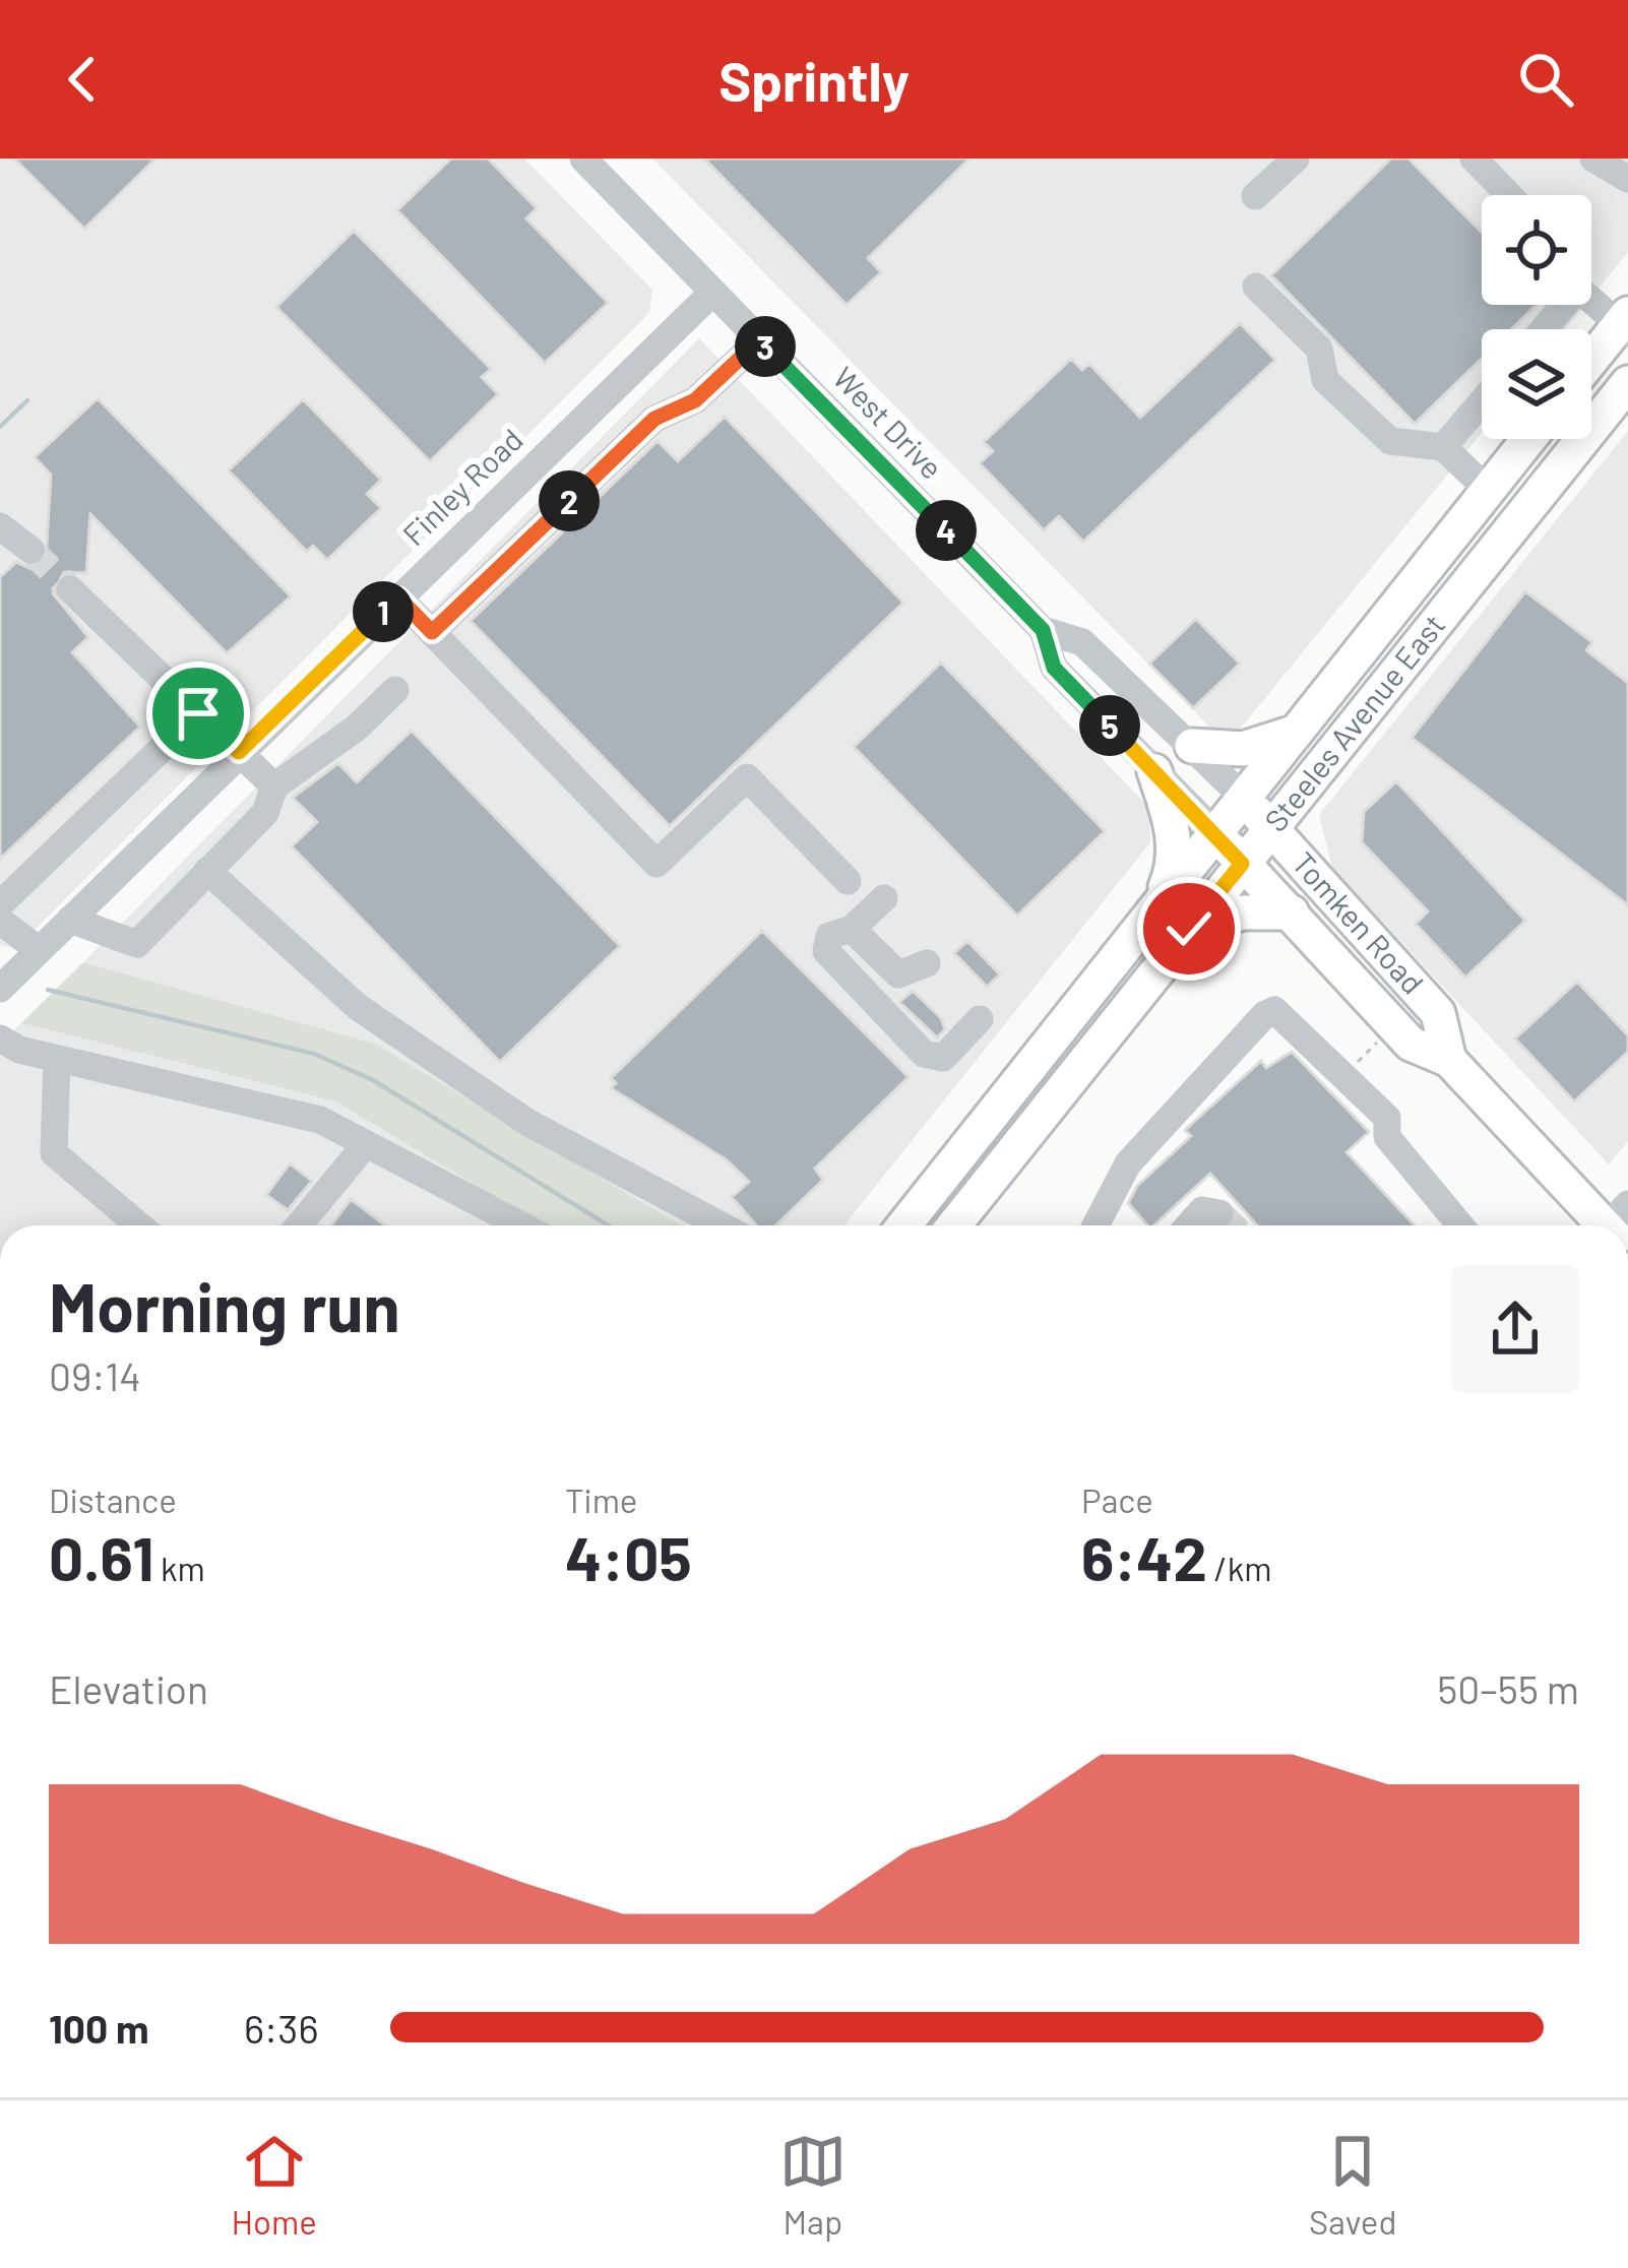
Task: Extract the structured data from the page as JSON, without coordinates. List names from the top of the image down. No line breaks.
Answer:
{"streets":{"main road":["Steeles Avenue East","Tomken Road"],"street":["West Drive","Finley Road"]},"crossings":[["West Drive","Finley Road"],["West Drive","Steeles Avenue East"],["West Drive","Tomken Road"],["Steeles Avenue East","Tomken Road"]],"page":{"header":"Sprintly","pins":["3","2","4","1","5"],"heading":["Morning run","09:14"],"stats":[["Distance","0.61 km"],["Time","4:05"],["Pace","6:42 /km"]],"chart":["Elevation","50–55 m"],"list":[{"name":"100 m","note":"6:36"}],"tabs":["Home","Map","Saved"]}}
